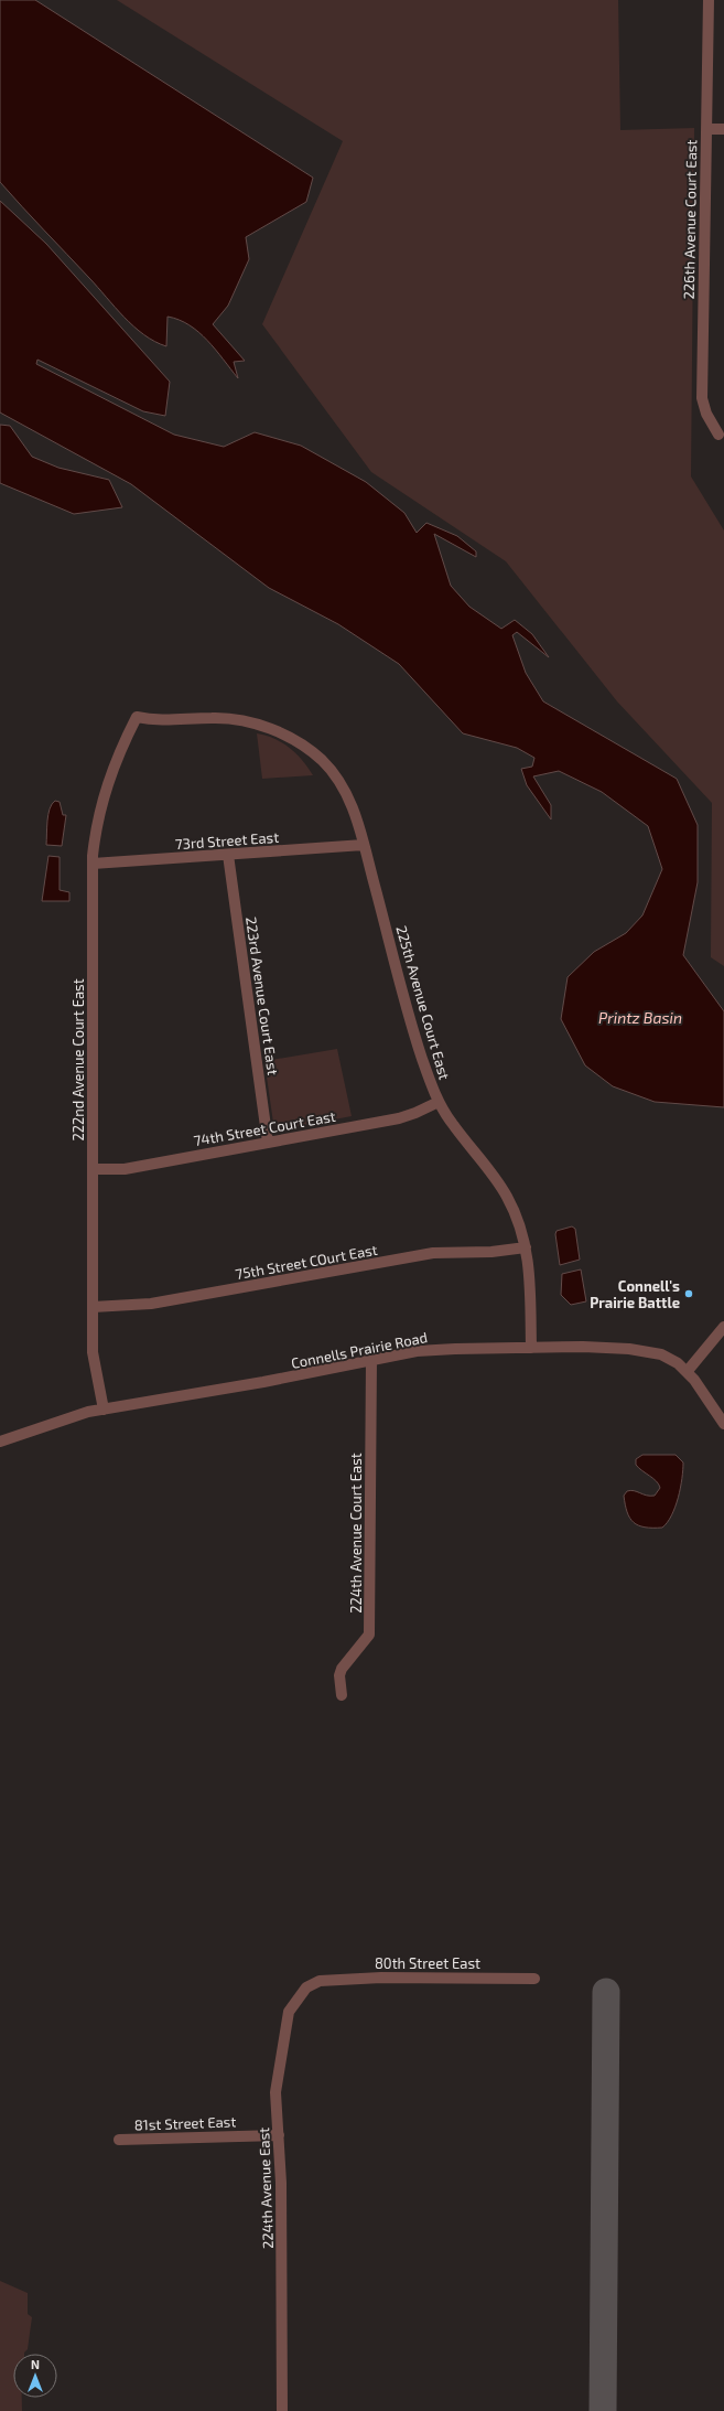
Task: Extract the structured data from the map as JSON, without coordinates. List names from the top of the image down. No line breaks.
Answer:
{"streets":{"street":["226th Avenue Court East","73rd Street East","223rd Avenue Court East","225th Avenue Court East","222nd Avenue Court East","74th Street Court East","75th Street COurt East","Connells Prairie Road","224th Avenue Court East","80th Street East","81st Street East","224th Avenue East"]},"crossings":[["73rd Street East","223rd Avenue Court East"],["73rd Street East","225th Avenue Court East"],["73rd Street East","222nd Avenue Court East"],["223rd Avenue Court East","74th Street Court East"],["225th Avenue Court East","222nd Avenue Court East"],["225th Avenue Court East","74th Street Court East"],["225th Avenue Court East","75th Street COurt East"],["225th Avenue Court East","Connells Prairie Road"],["222nd Avenue Court East","74th Street Court East"],["222nd Avenue Court East","75th Street COurt East"],["222nd Avenue Court East","Connells Prairie Road"],["Connells Prairie Road","224th Avenue Court East"],["80th Street East","224th Avenue East"],["81st Street East","224th Avenue East"]],"water":["Printz Basin"],"places":["Connell's Prairie Battle"],"north":"top"}
